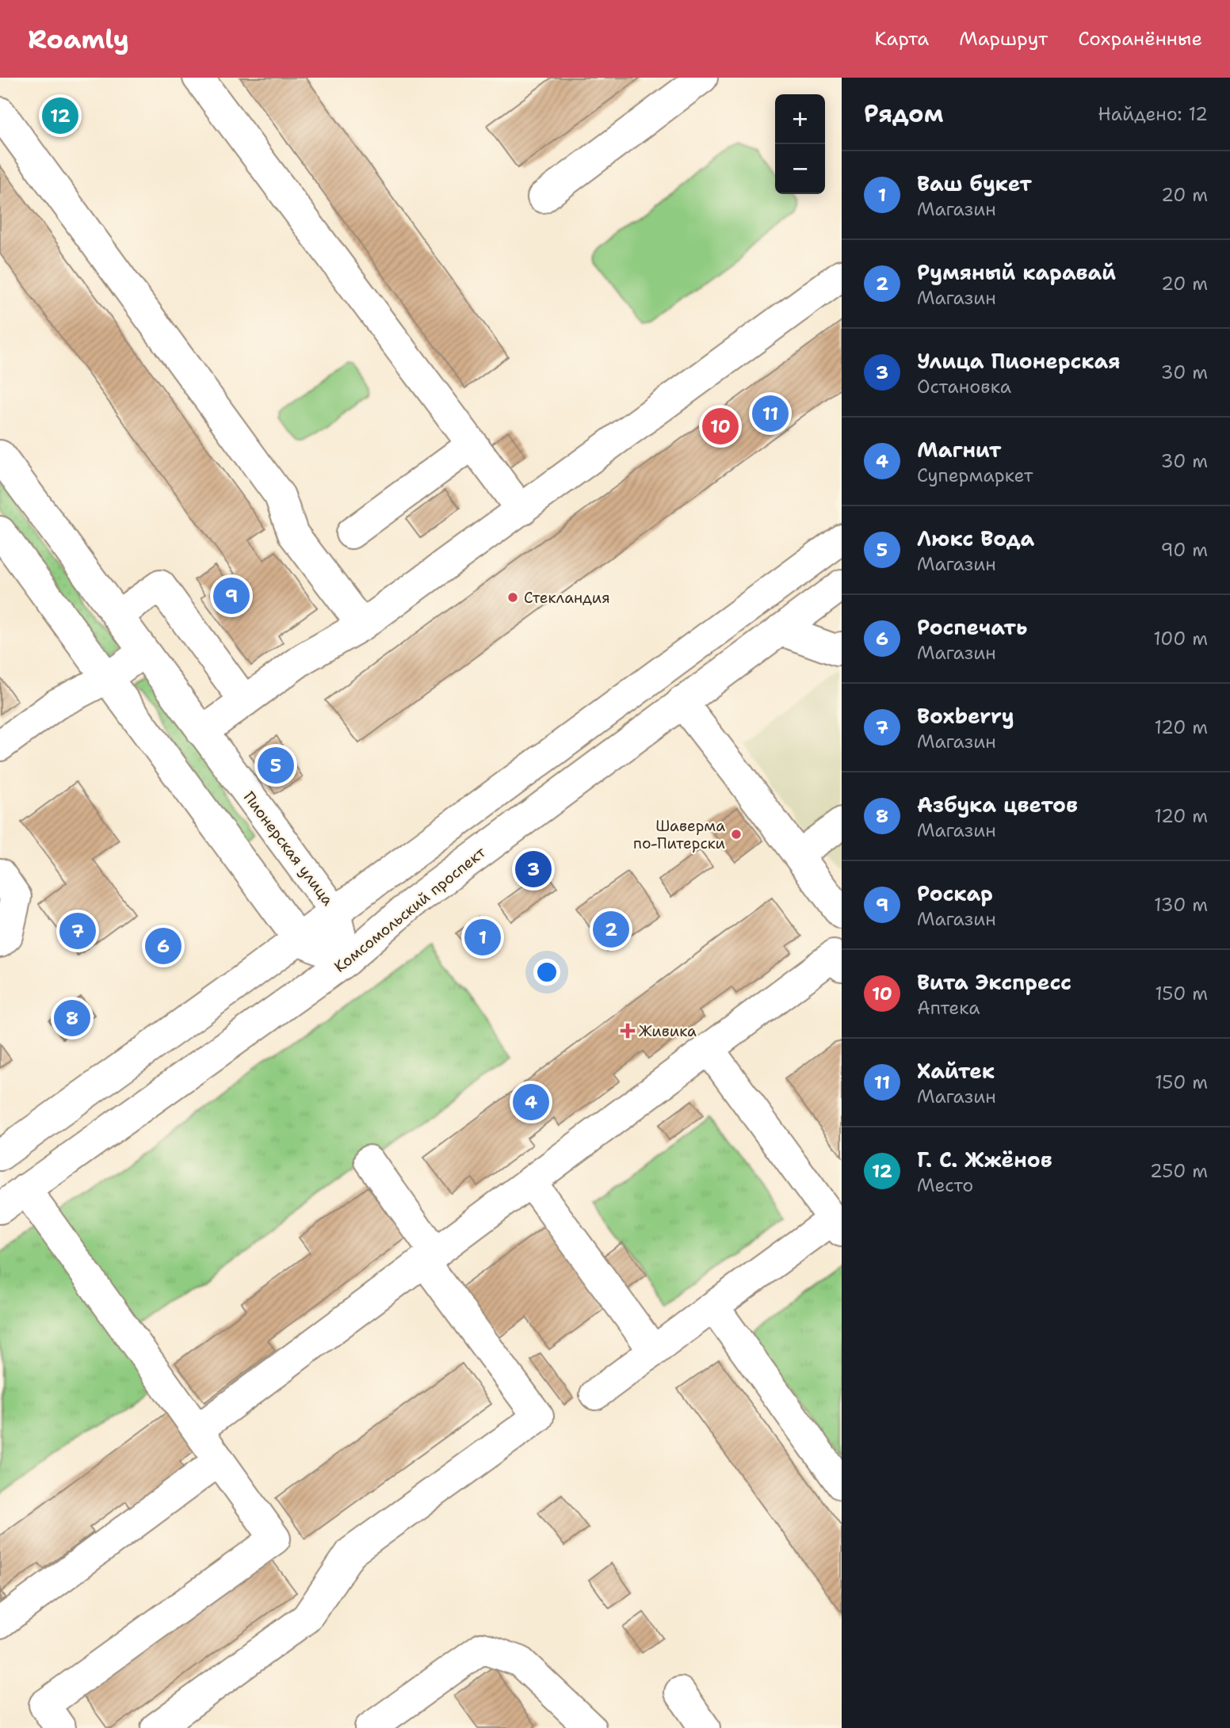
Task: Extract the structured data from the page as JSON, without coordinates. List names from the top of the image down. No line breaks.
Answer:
{"streets":{"main road":["Пионерская улица","Комсомольский проспект"]},"crossings":[["Пионерская улица","Комсомольский проспект"]],"places":{"other":["Стекландия","Шаверма по-Питерски"],"health":["Живика"]},"page":{"header":"Roamly","nav":["Карта","Маршрут","Сохранённые"],"heading":["Рядом","Найдено: 12"],"map_buttons":["+","−"],"pins":["12","11","10","9","5","3","2","7","1","6","8","4"],"list":[{"mark":"1","name":"Ваш букет","note":"Магазин","value":"20 m"},{"mark":"2","name":"Румяный каравай","note":"Магазин","value":"20 m"},{"mark":"3","name":"Улица Пионерская","note":"Остановка","value":"30 m"},{"mark":"4","name":"Магнит","note":"Супермаркет","value":"30 m"},{"mark":"5","name":"Люкс Вода","note":"Магазин","value":"90 m"},{"mark":"6","name":"Роспечать","note":"Магазин","value":"100 m"},{"mark":"7","name":"Boxberry","note":"Магазин","value":"120 m"},{"mark":"8","name":"Азбука цветов","note":"Магазин","value":"120 m"},{"mark":"9","name":"Роскар","note":"Магазин","value":"130 m"},{"mark":"10","name":"Вита Экспресс","note":"Аптека","value":"150 m"},{"mark":"11","name":"Хайтек","note":"Магазин","value":"150 m"},{"mark":"12","name":"Г. С. Жжёнов","note":"Место","value":"250 m"}]}}
